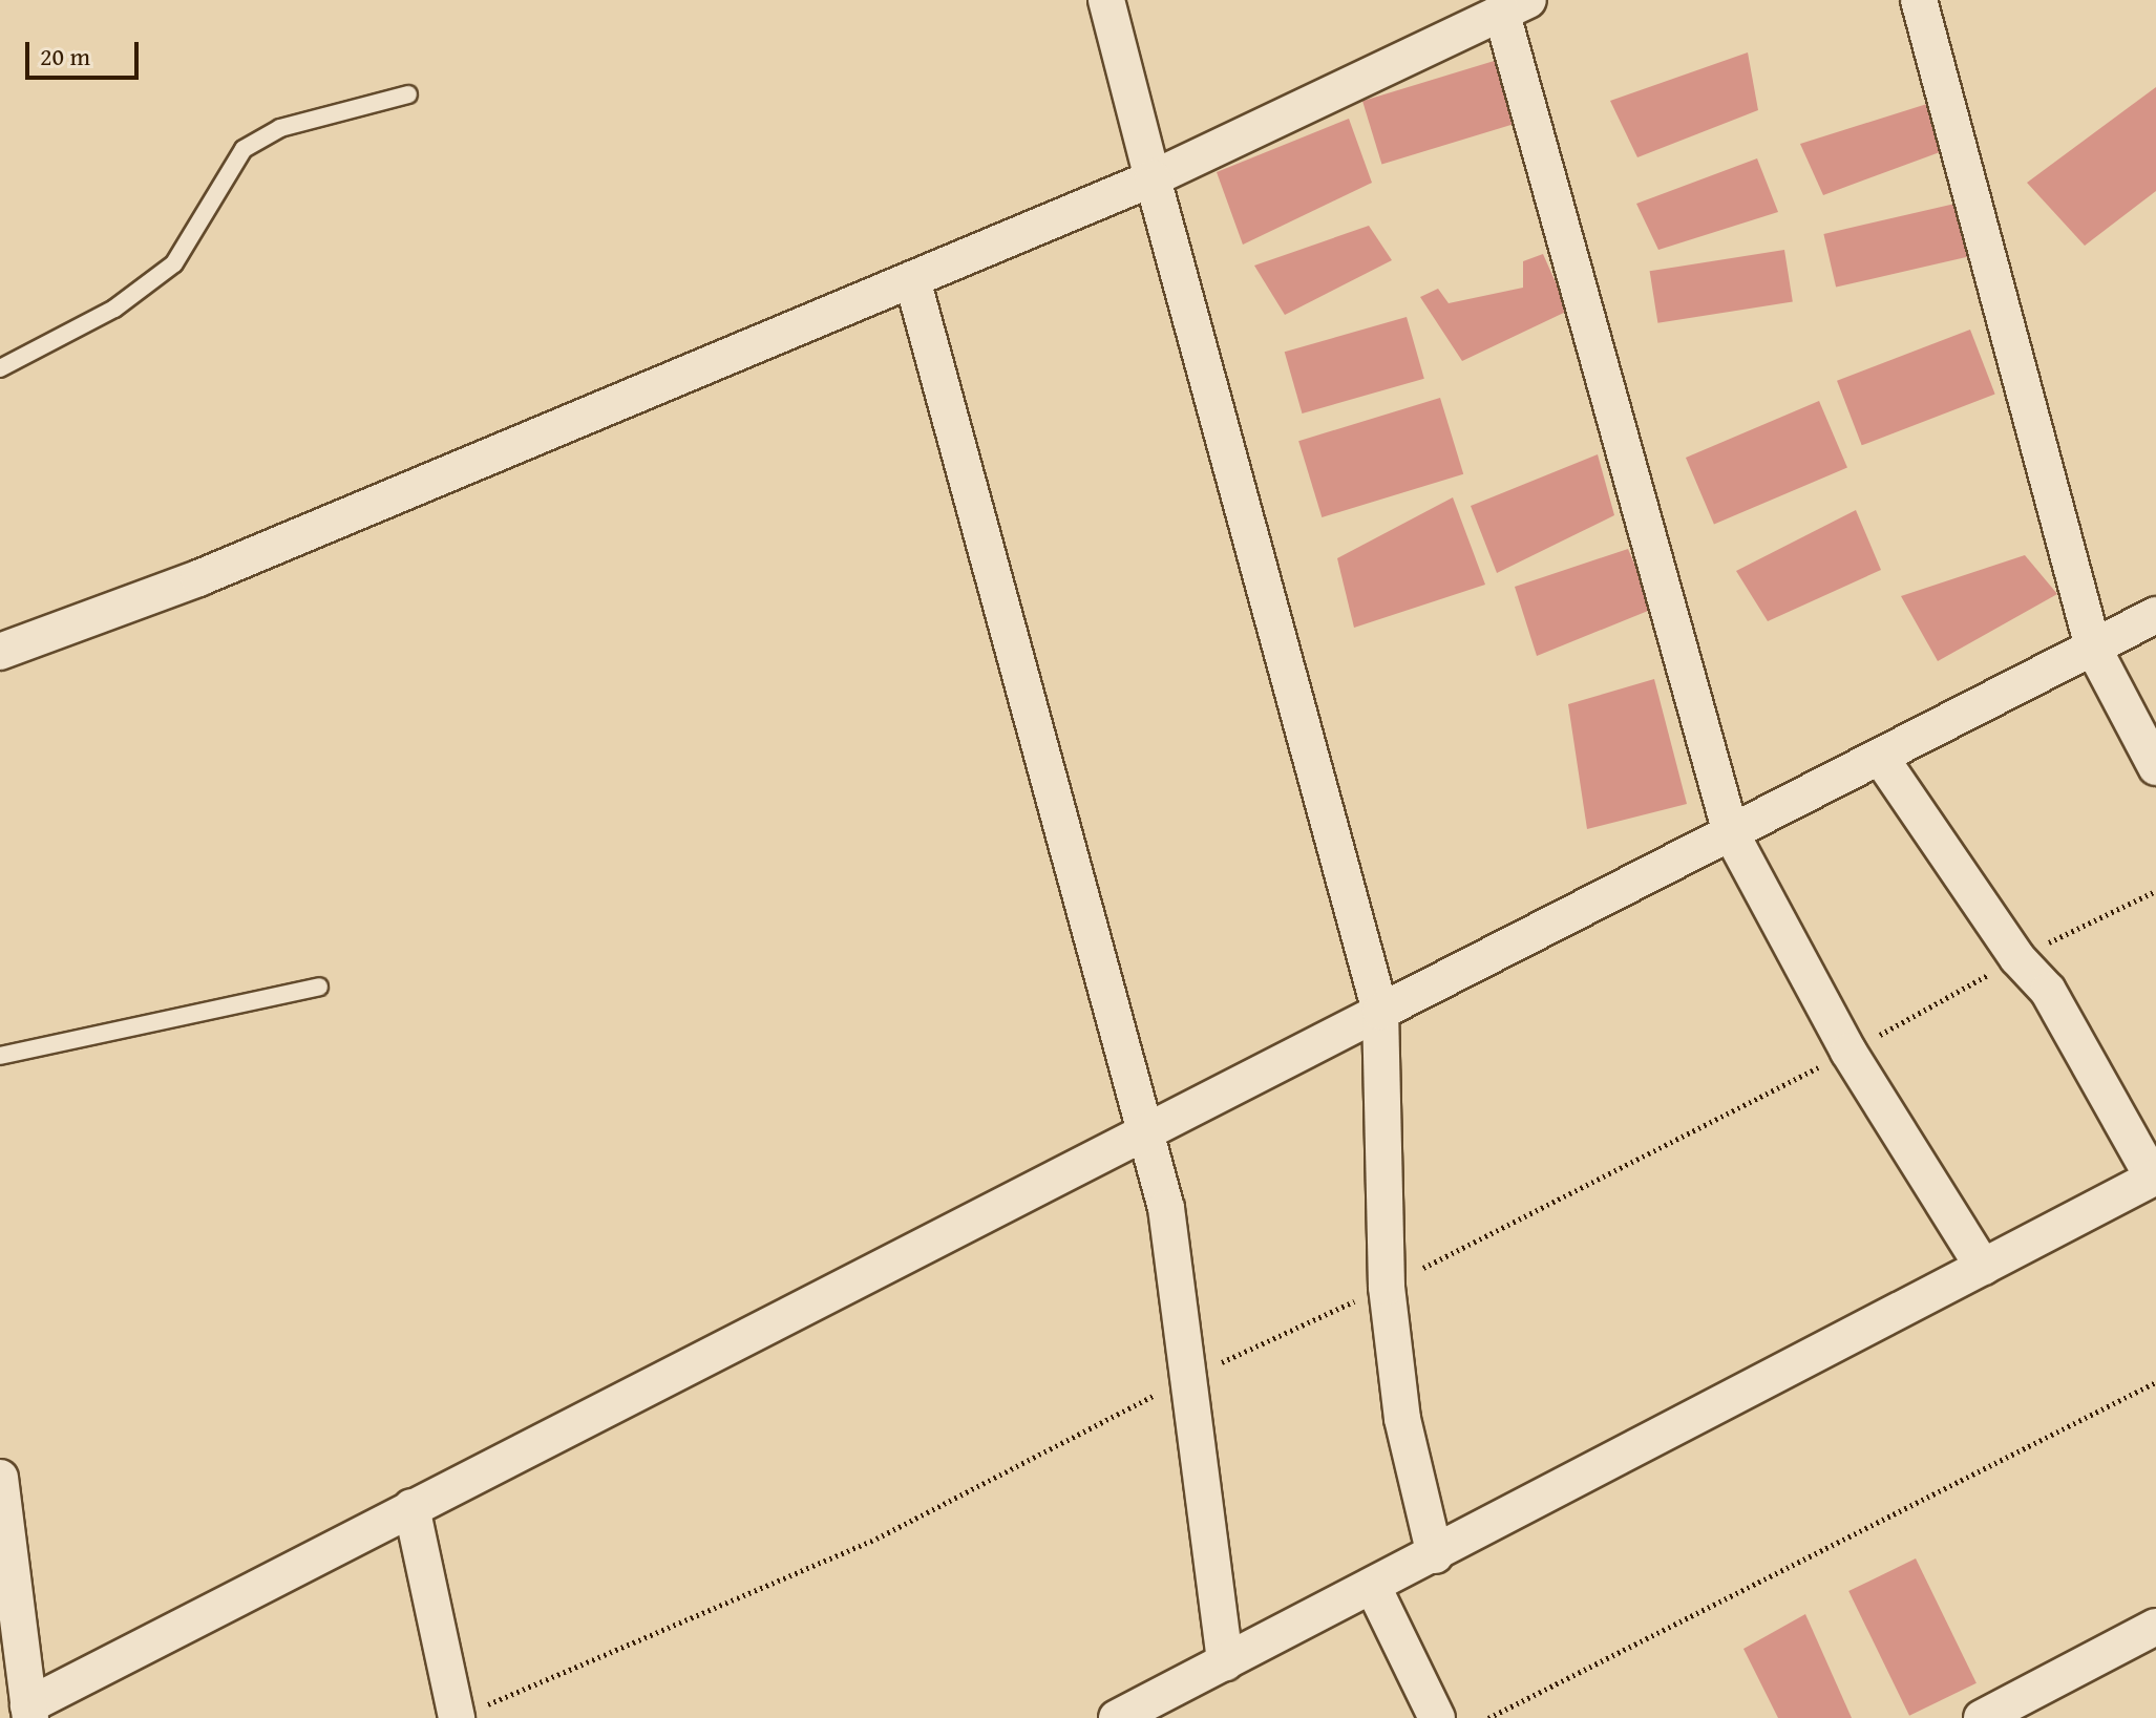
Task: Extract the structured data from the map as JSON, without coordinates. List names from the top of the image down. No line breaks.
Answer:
{"scale_bar":"20 m"}
